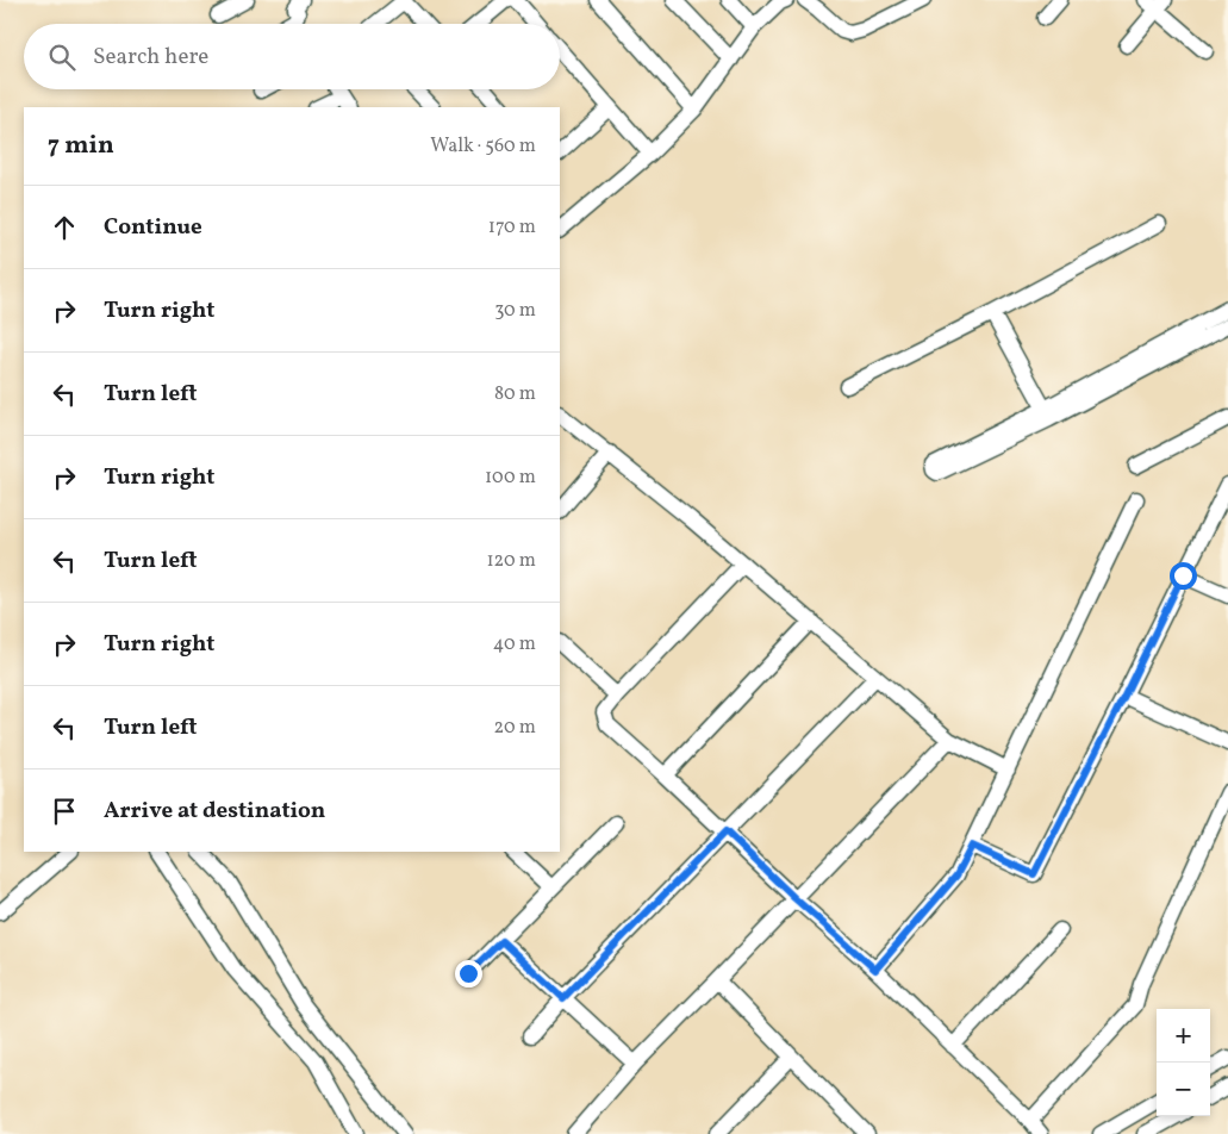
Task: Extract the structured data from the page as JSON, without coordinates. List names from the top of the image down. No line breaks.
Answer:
{"page":{"search":"Search here","heading":["7 min","Walk · 560 m"],"list":[["Continue","170 m"],["Turn right","30 m"],["Turn left","80 m"],["Turn right","100 m"],["Turn left","120 m"],["Turn right","40 m"],["Turn left","20 m"],"Arrive at destination"],"map_buttons":["+","−"]}}
